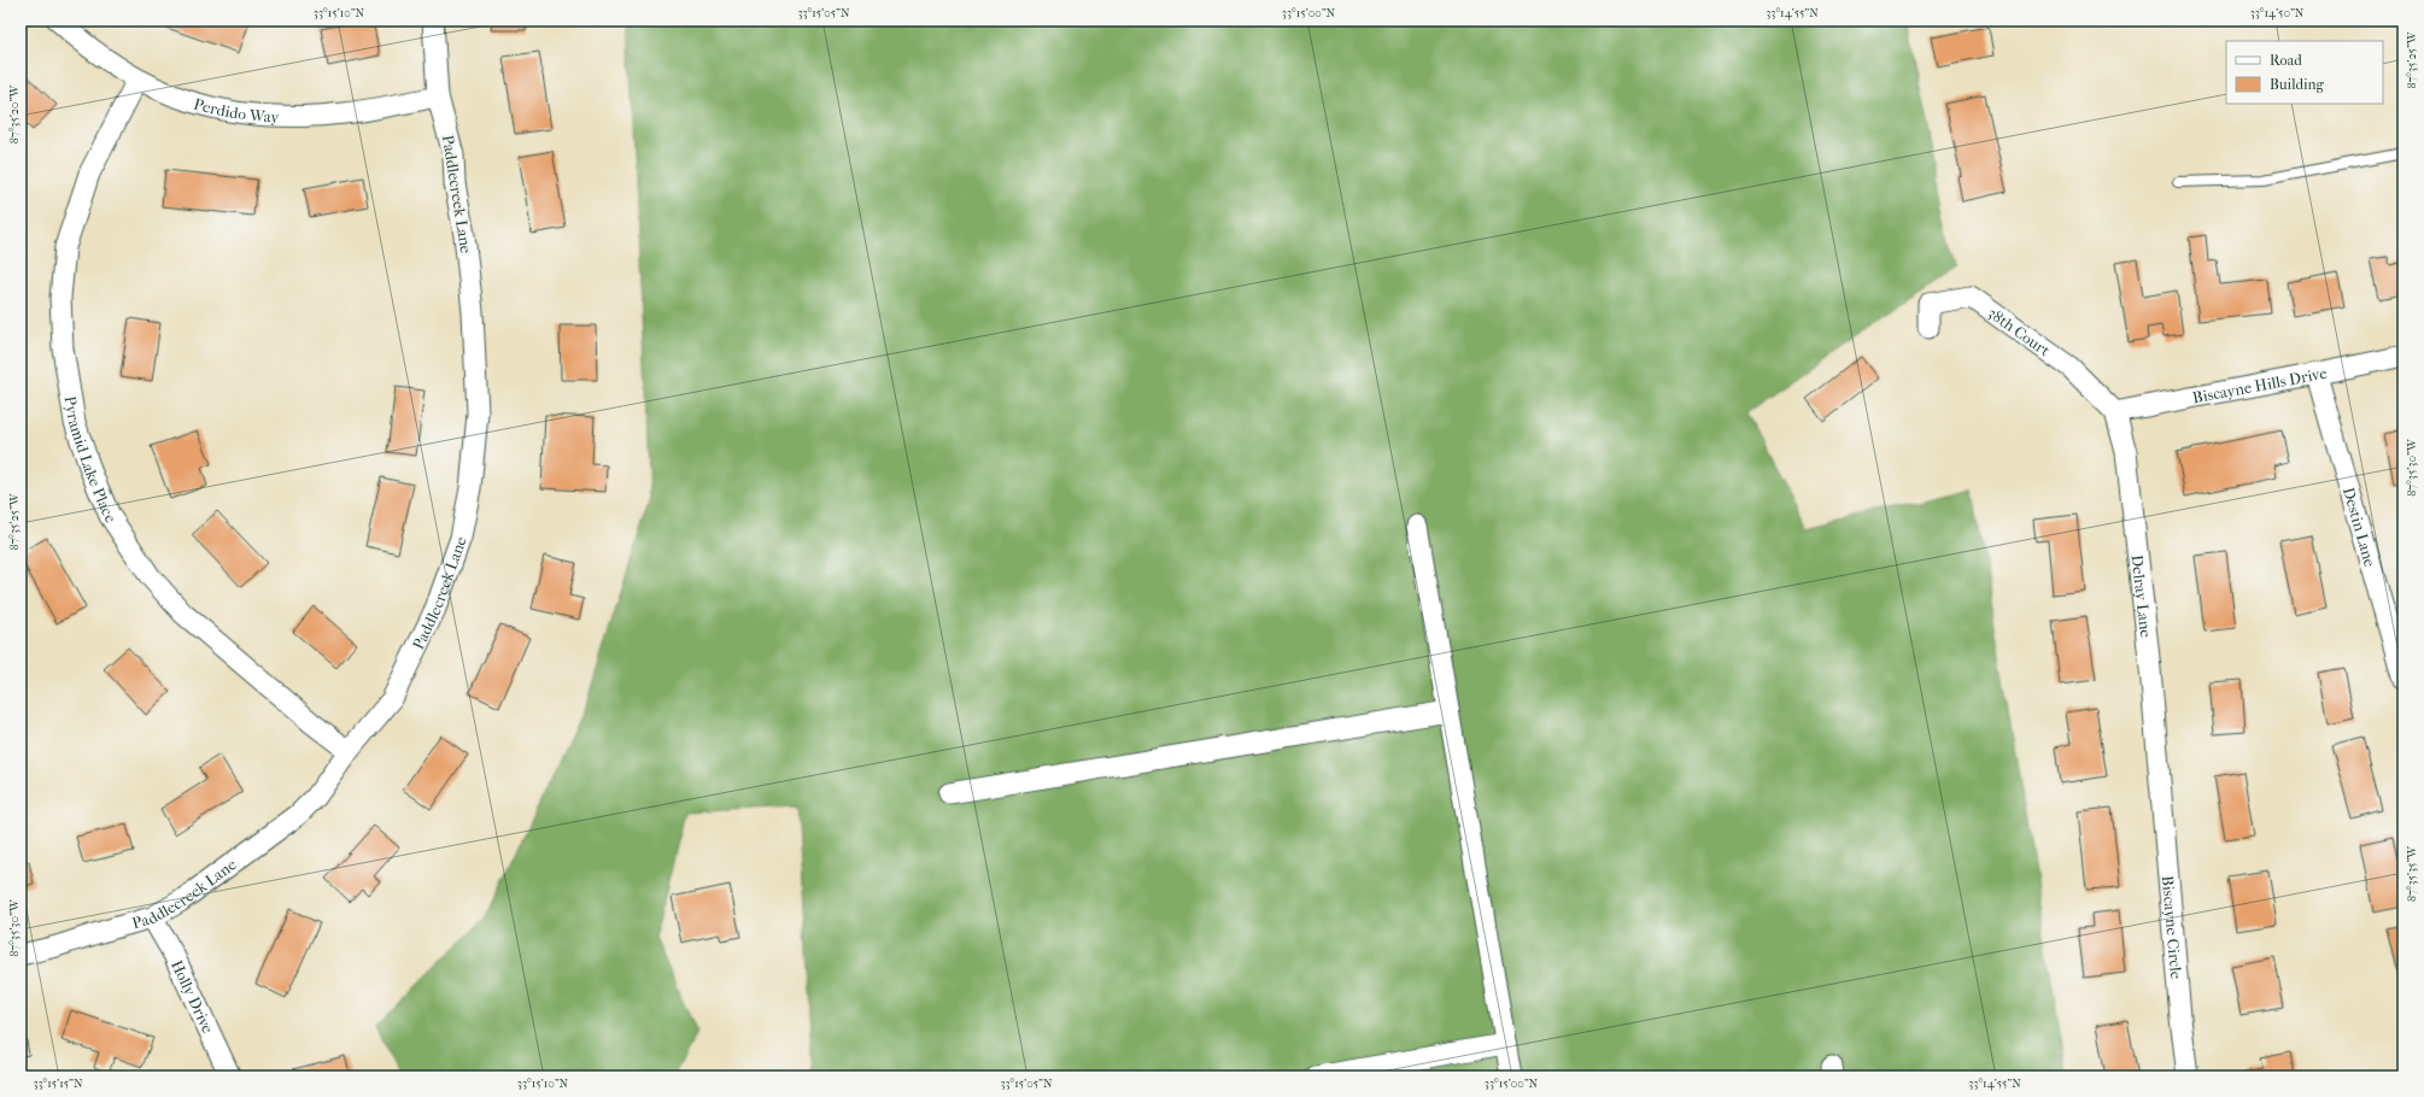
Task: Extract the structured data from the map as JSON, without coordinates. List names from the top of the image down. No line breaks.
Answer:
{"streets":{"street":["Perdido Way","Paddlecreek Lane","38th Court","Biscayne Hills Drive","Pyramid Lake Place","Destin Lane","Delray Lane","Biscayne Circle","Holly Drive"]},"crossings":[["Perdido Way","Paddlecreek Lane"],["Perdido Way","Pyramid Lake Place"],["Paddlecreek Lane","Pyramid Lake Place"],["Paddlecreek Lane","Holly Drive"],["38th Court","Biscayne Hills Drive"],["38th Court","Delray Lane"],["Biscayne Hills Drive","Destin Lane"],["Biscayne Hills Drive","Delray Lane"],["Delray Lane","Biscayne Circle"]],"legend":["Road","Building"],"coordinates":["33°15'10\"N","33°15'05\"N","33°15'00\"N","33°14'55\"N","33°14'50\"N","87°35'25\"W","87°35'20\"W","87°35'30\"W","87°35'35\"W","33°15'15\"N"]}
